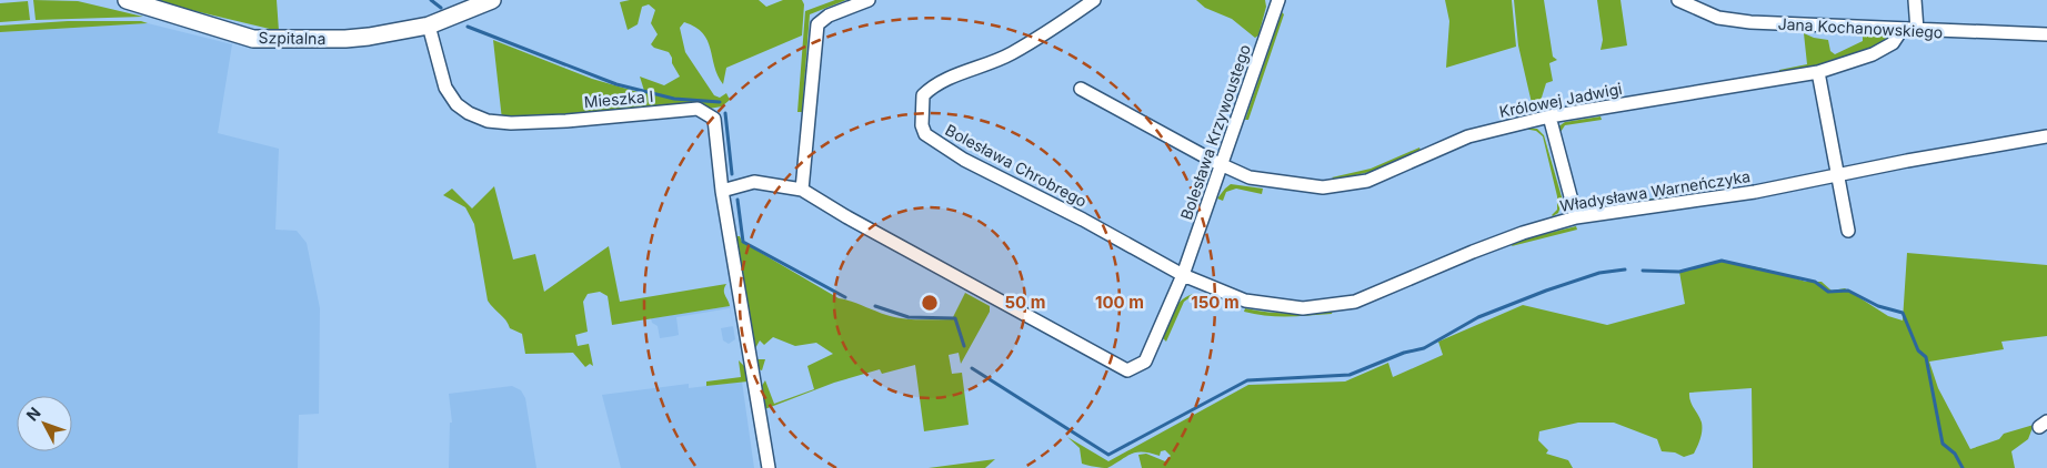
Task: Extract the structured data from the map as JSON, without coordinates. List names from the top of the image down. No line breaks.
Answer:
{"streets":{"street":["Jana Kochanowskiego","Szpitalna","Mieszka I","Królowej Jadwigi","Bolesława Krzywoustego","Bolesława Chrobrego","Władysława Warneńczyka"]},"crossings":[["Jana Kochanowskiego","Królowej Jadwigi"],["Szpitalna","Mieszka I"],["Królowej Jadwigi","Bolesława Krzywoustego"],["Bolesława Krzywoustego","Bolesława Chrobrego"],["Bolesława Krzywoustego","Władysława Warneńczyka"],["Bolesława Chrobrego","Władysława Warneńczyka"]],"north":"top left","rings":["50 m","100 m","150 m"]}
